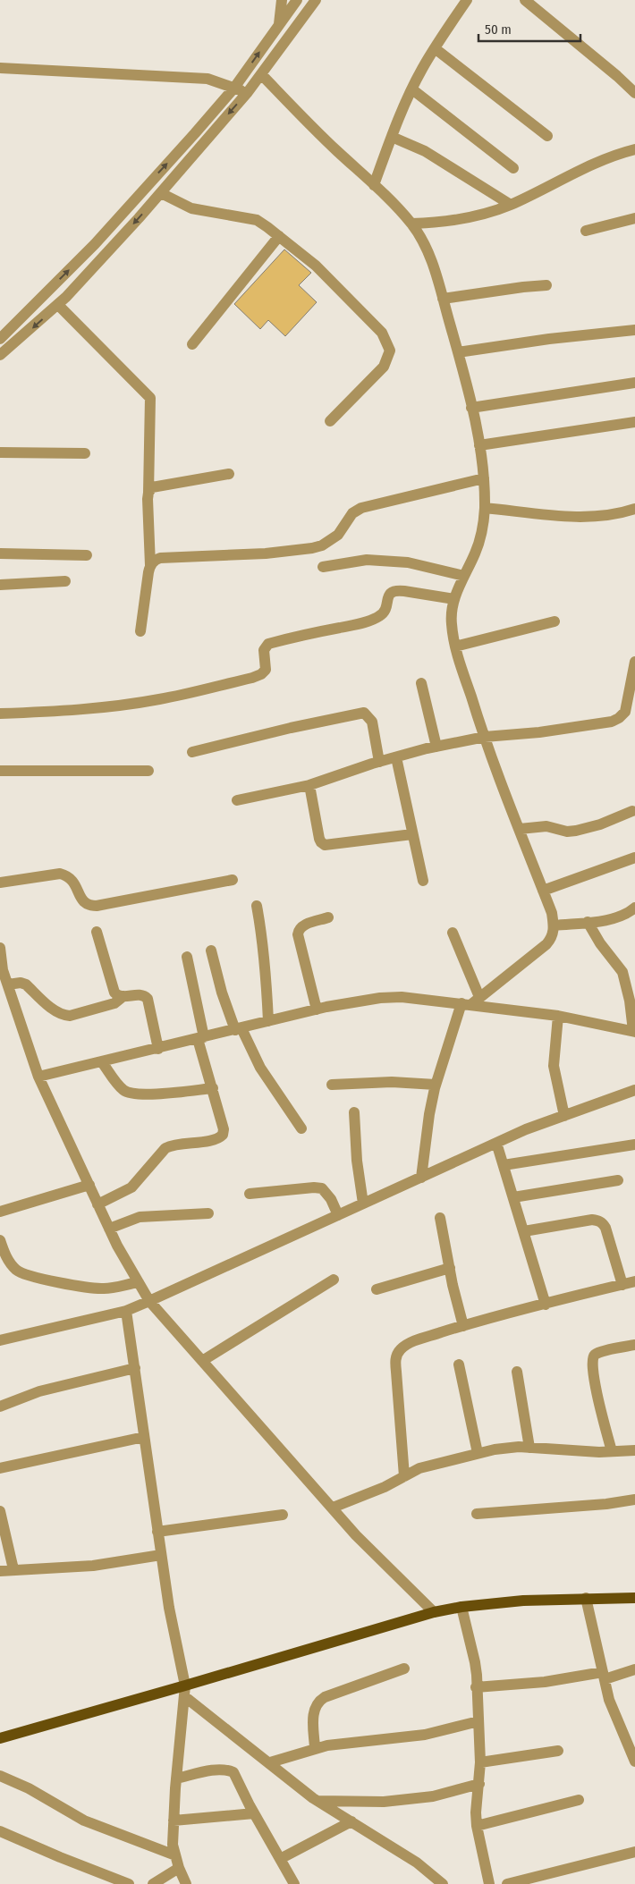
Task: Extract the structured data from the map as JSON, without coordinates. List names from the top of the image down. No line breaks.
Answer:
{"scale_bar":"50 m"}
